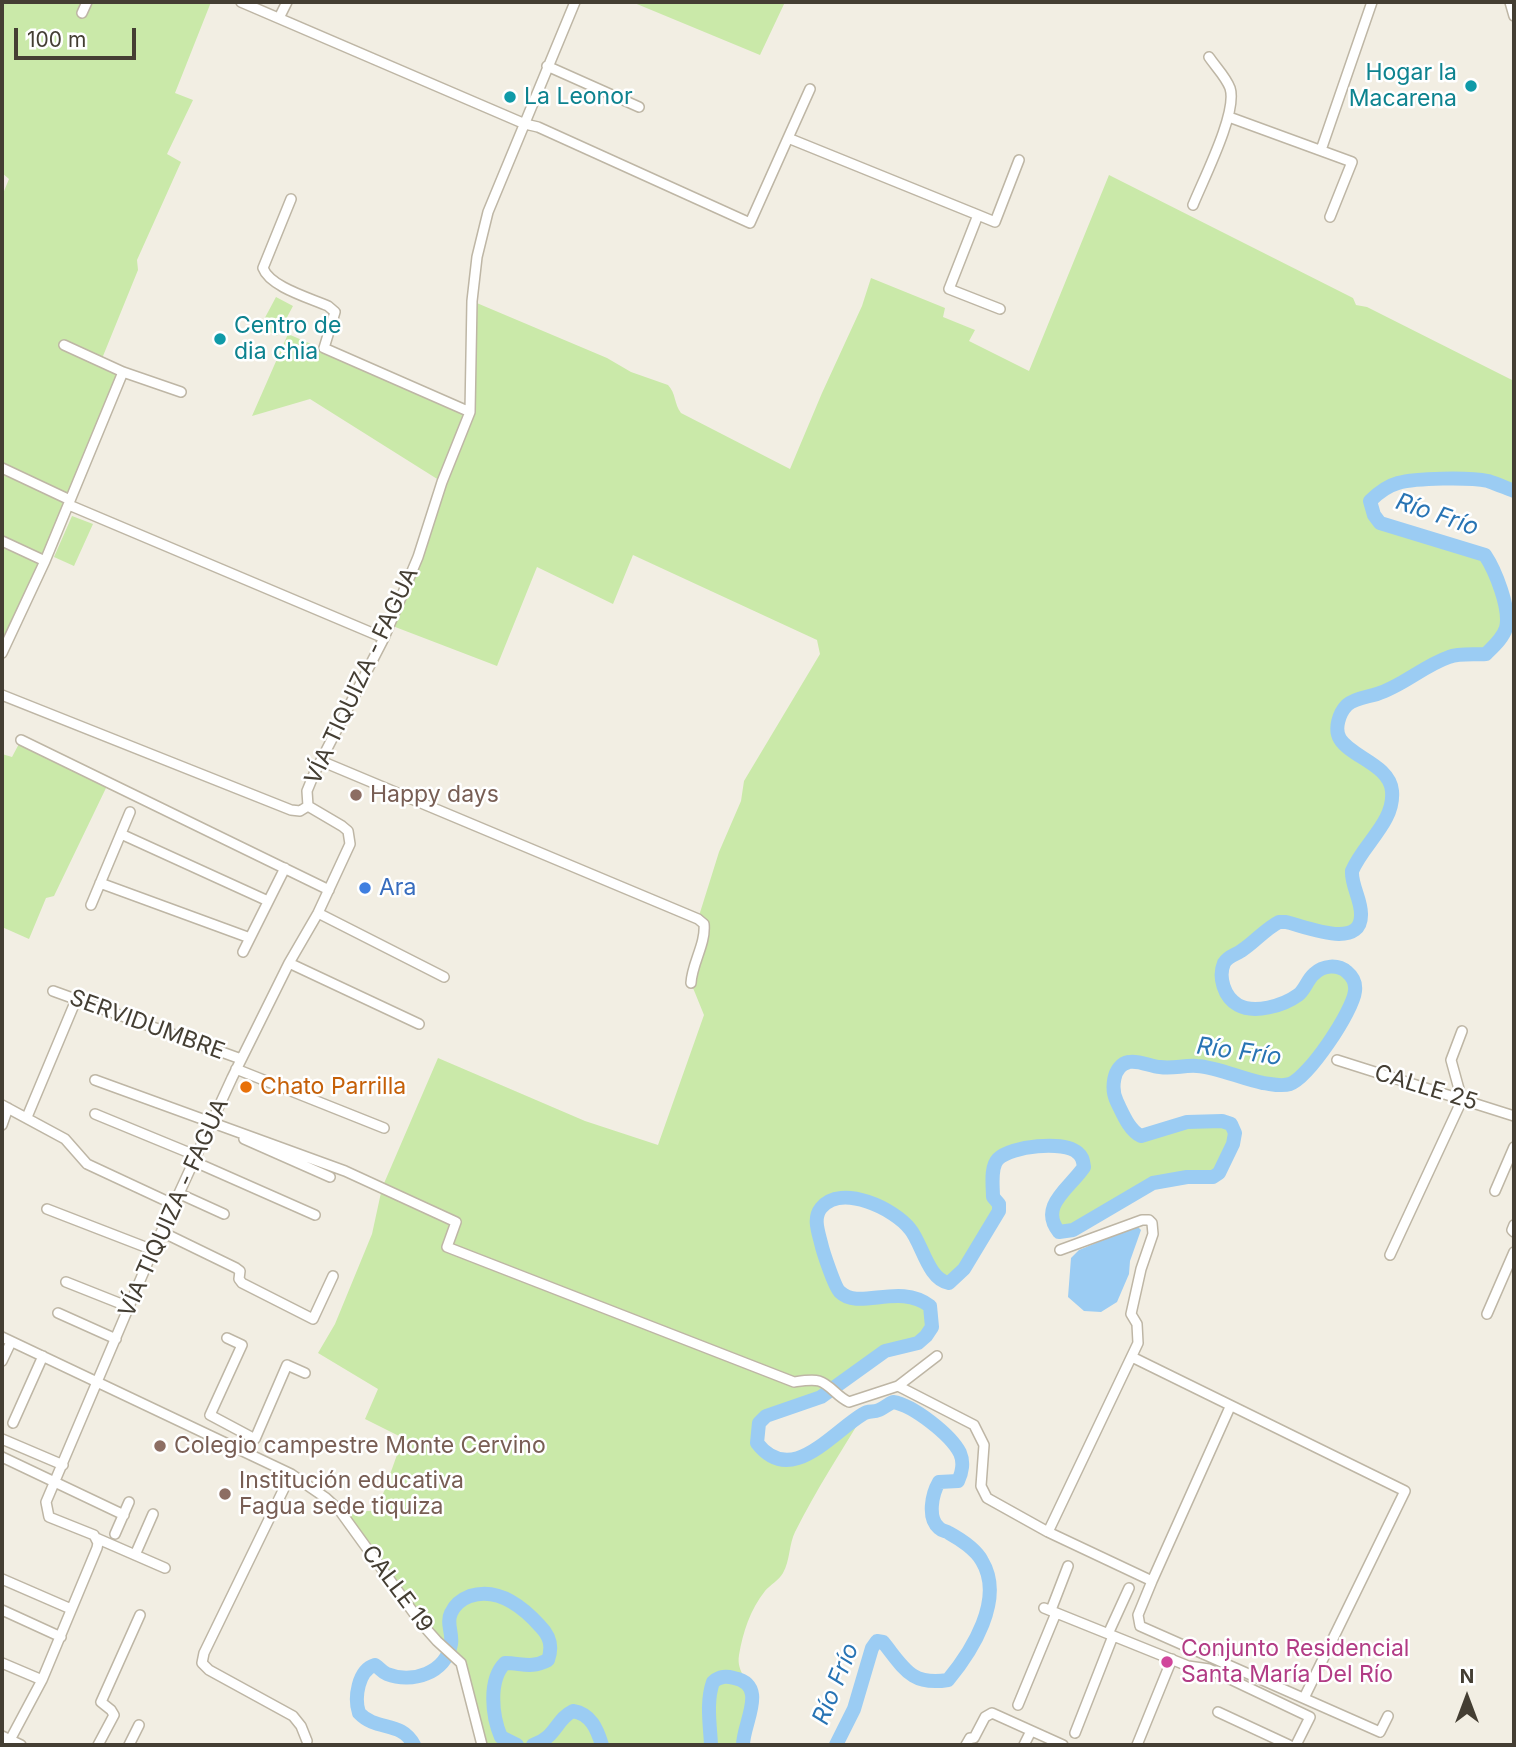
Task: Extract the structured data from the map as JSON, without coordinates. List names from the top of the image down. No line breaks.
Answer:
{"streets":{"street":["VÍA TIQUIZA - FAGUA","SERVIDUMBRE","CALLE 25","CALLE 19"]},"crossings":[["VÍA TIQUIZA - FAGUA","SERVIDUMBRE"],["VÍA TIQUIZA - FAGUA","CALLE 19"]],"water":["Río Frío"],"places":["Hogar la Macarena","La Leonor","Centro de dia chia","Happy days","Ara","Chato Parrilla","Colegio campestre Monte Cervino","Institución educativa Fagua sede tiquiza","Conjunto Residencial Santa María Del Río"],"scale_bar":"100 m","north":"top"}
